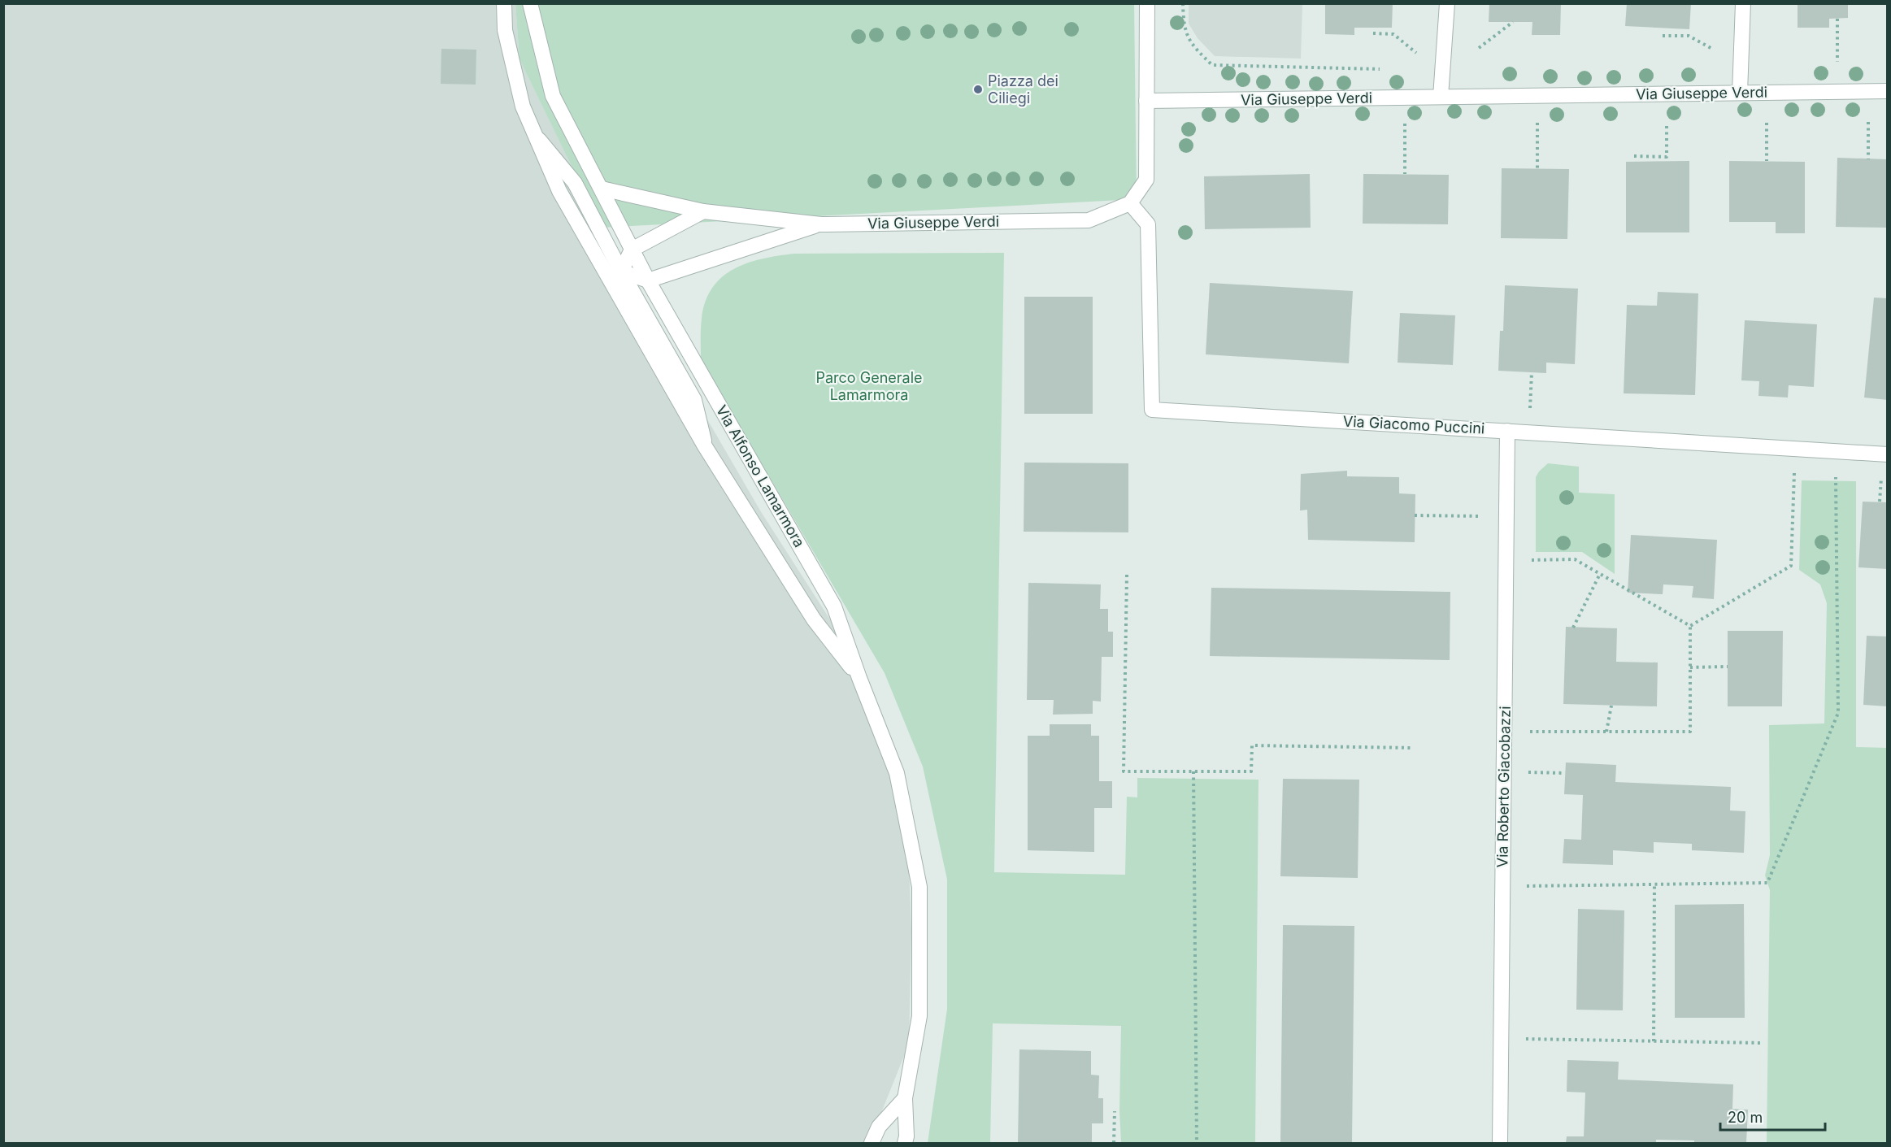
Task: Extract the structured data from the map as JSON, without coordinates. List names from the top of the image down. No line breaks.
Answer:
{"streets":{"street":["Via Giuseppe Verdi","Via Giacomo Puccini","Via Alfonso Lamarmora","Via Roberto Giacobazzi"]},"crossings":[["Via Giuseppe Verdi","Via Giacomo Puccini"],["Via Giuseppe Verdi","Via Alfonso Lamarmora"],["Via Giacomo Puccini","Via Roberto Giacobazzi"]],"parks":["Parco Generale Lamarmora"],"places":["Piazza dei Ciliegi"],"scale_bar":"20 m"}
